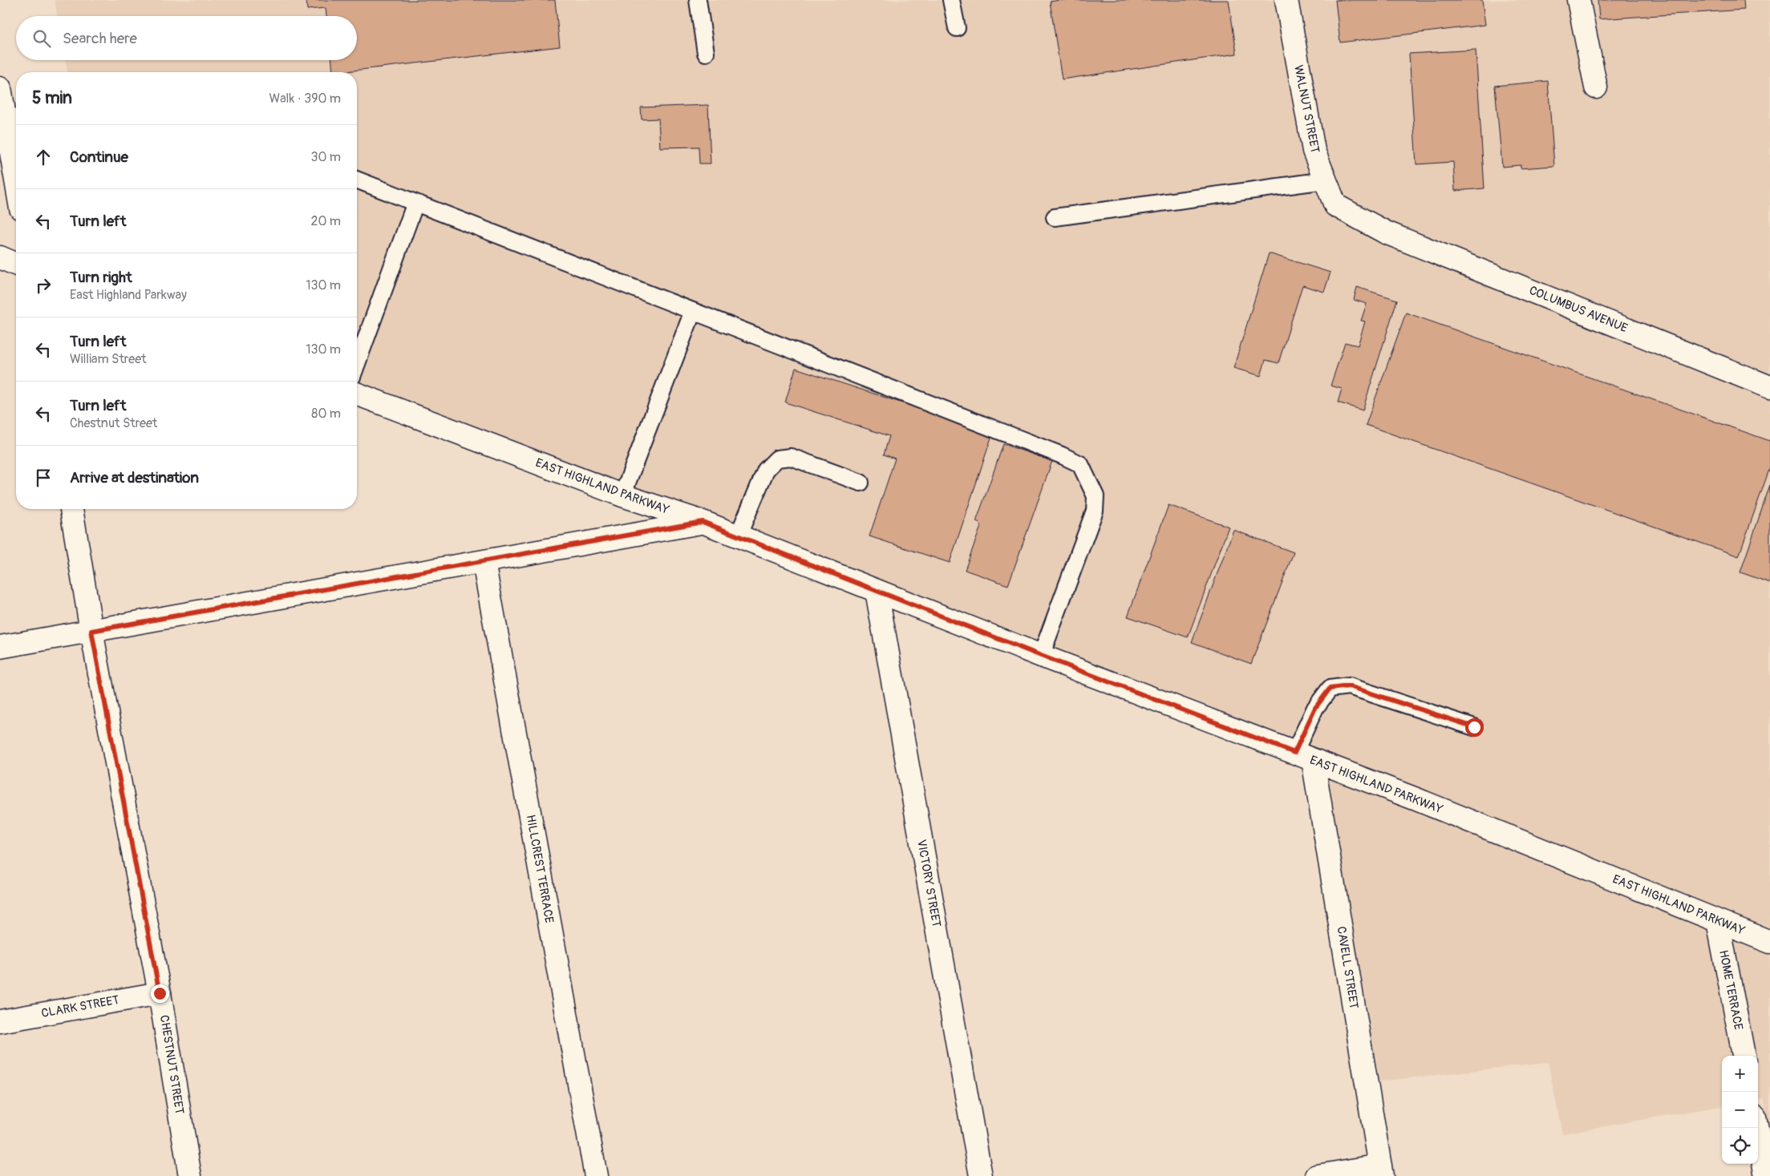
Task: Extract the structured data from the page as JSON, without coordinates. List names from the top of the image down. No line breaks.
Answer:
{"streets":{"street":["WALNUT STREET","COLUMBUS AVENUE","EAST HIGHLAND PARKWAY","HILLCREST TERRACE","VICTORY STREET","CAVELL STREET","HOME TERRACE","CLARK STREET","CHESTNUT STREET"]},"crossings":[["WALNUT STREET","COLUMBUS AVENUE"],["EAST HIGHLAND PARKWAY","VICTORY STREET"],["EAST HIGHLAND PARKWAY","CAVELL STREET"],["EAST HIGHLAND PARKWAY","HOME TERRACE"],["CLARK STREET","CHESTNUT STREET"]],"page":{"search":"Search here","heading":["5 min","Walk · 390 m"],"list":[["Continue","30 m"],["Turn left","20 m"],["Turn right","East Highland Parkway","130 m"],["Turn left","William Street","130 m"],["Turn left","Chestnut Street","80 m"],"Arrive at destination"],"map_buttons":["+","−"]}}
